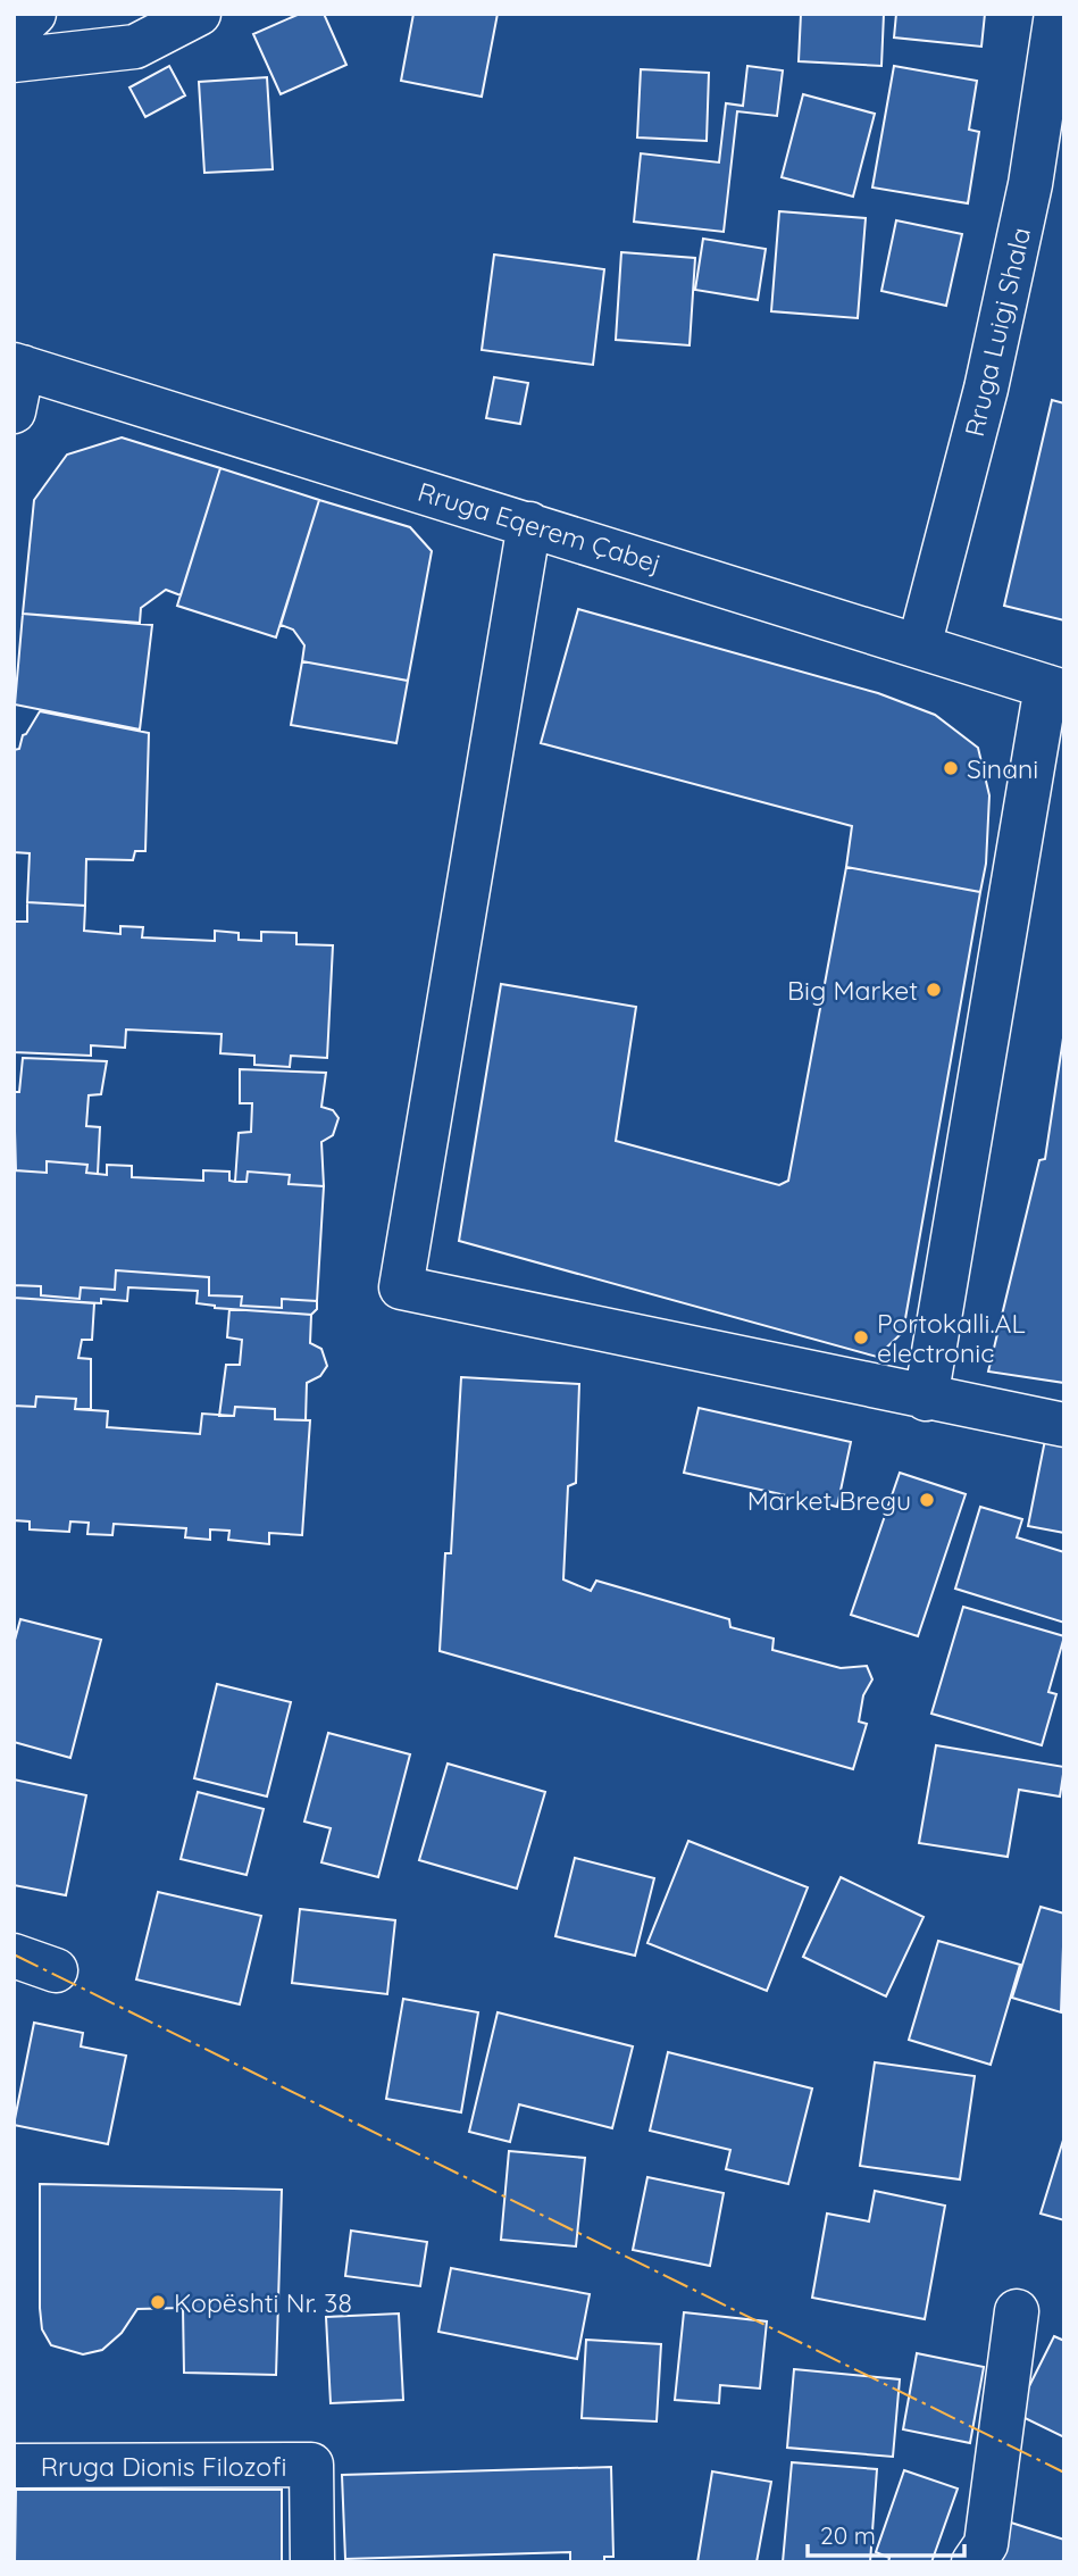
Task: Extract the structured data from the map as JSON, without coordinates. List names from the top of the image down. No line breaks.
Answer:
{"streets":{"street":["Rruga Luigj Shala","Rruga Eqerem Çabej","Rruga Dionis Filozofi"]},"crossings":[["Rruga Luigj Shala","Rruga Eqerem Çabej"]],"places":["Sinani","Big Market","Portokalli.AL electronic","Market Bregu","Kopështi Nr. 38"],"scale_bar":"20 m"}
